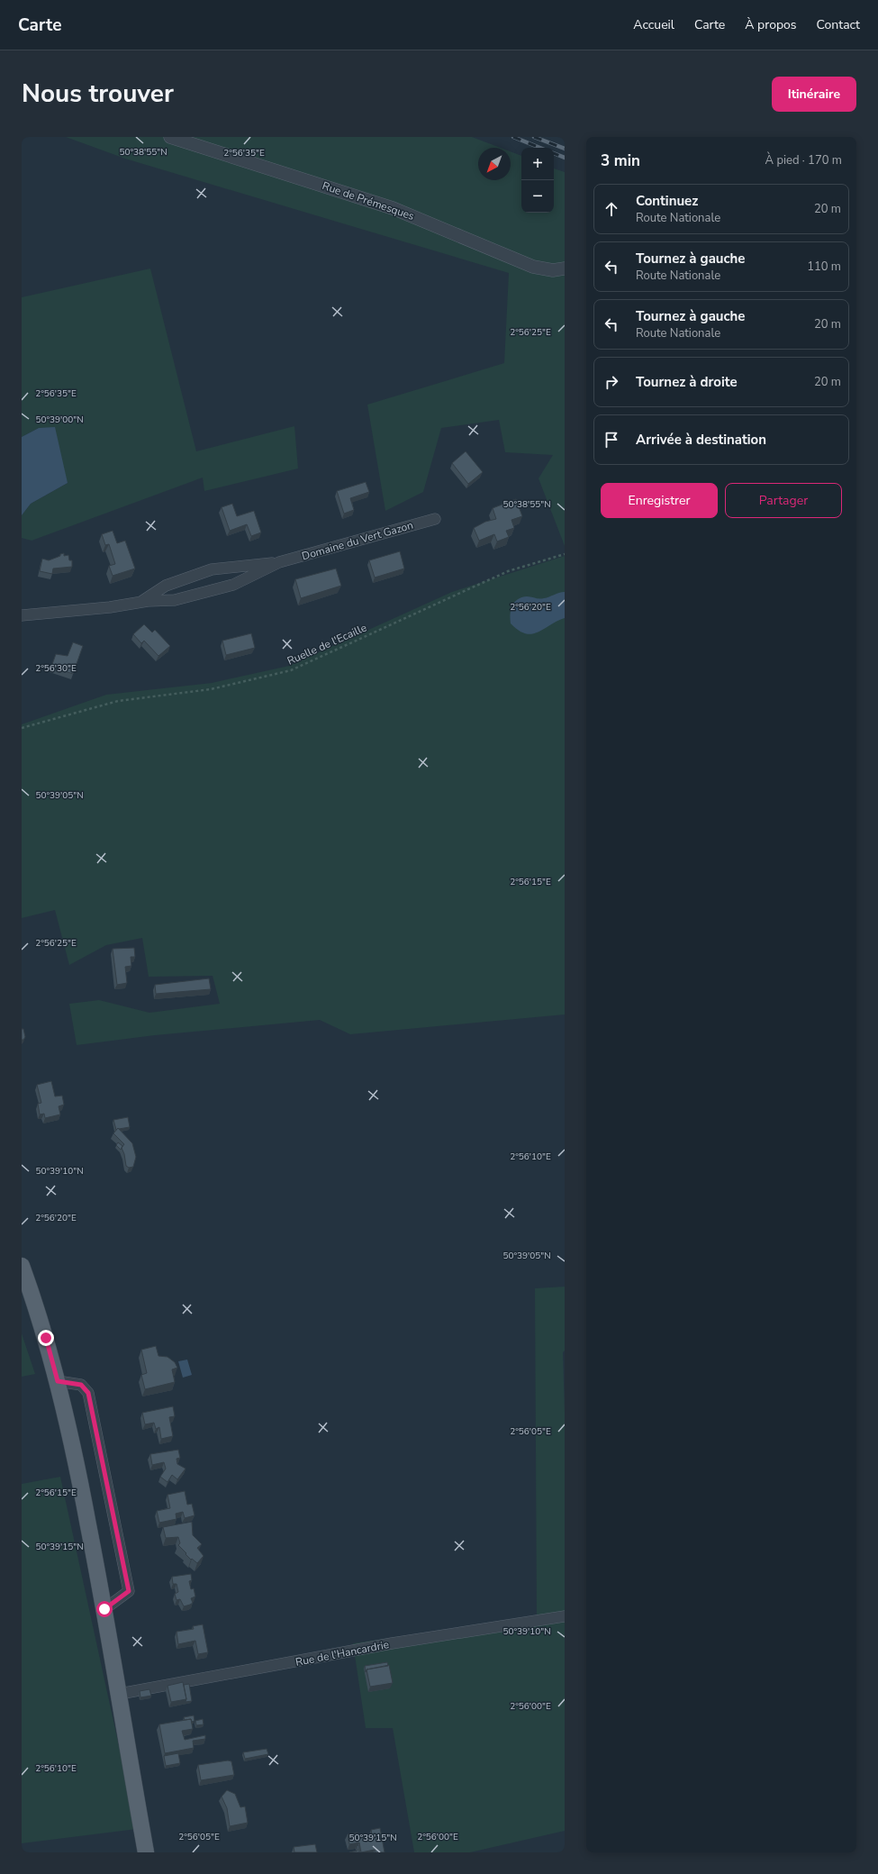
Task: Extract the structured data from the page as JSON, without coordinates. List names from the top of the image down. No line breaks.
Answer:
{"streets":{"street":["Rue de Prémesques","Domaine du Vert Gazon","Rue de l'Hancardrie"],"path":["Ruelle de l'Ecaille"]},"north":"bottom left","page":{"header":"Carte","nav":["Accueil","Carte","À propos","Contact"],"title":"Nous trouver","buttons":["Itinéraire",["Enregistrer","Partager"]],"heading":["3 min","À pied · 170 m"],"map_buttons":["+","−"],"list":[["Continuez","Route Nationale","20 m"],["Tournez à gauche","Route Nationale","110 m"],["Tournez à gauche","Route Nationale","20 m"],["Tournez à droite","20 m"],"Arrivée à destination"]},"coordinates":["50°38'55\"N","2°56'35\"E","2°56'25\"E","50°39'00\"N","2°56'20\"E","2°56'30\"E","50°39'05\"N","2°56'15\"E","2°56'10\"E","50°39'10\"N","2°56'05\"E","50°39'15\"N","2°56'00\"E"]}
